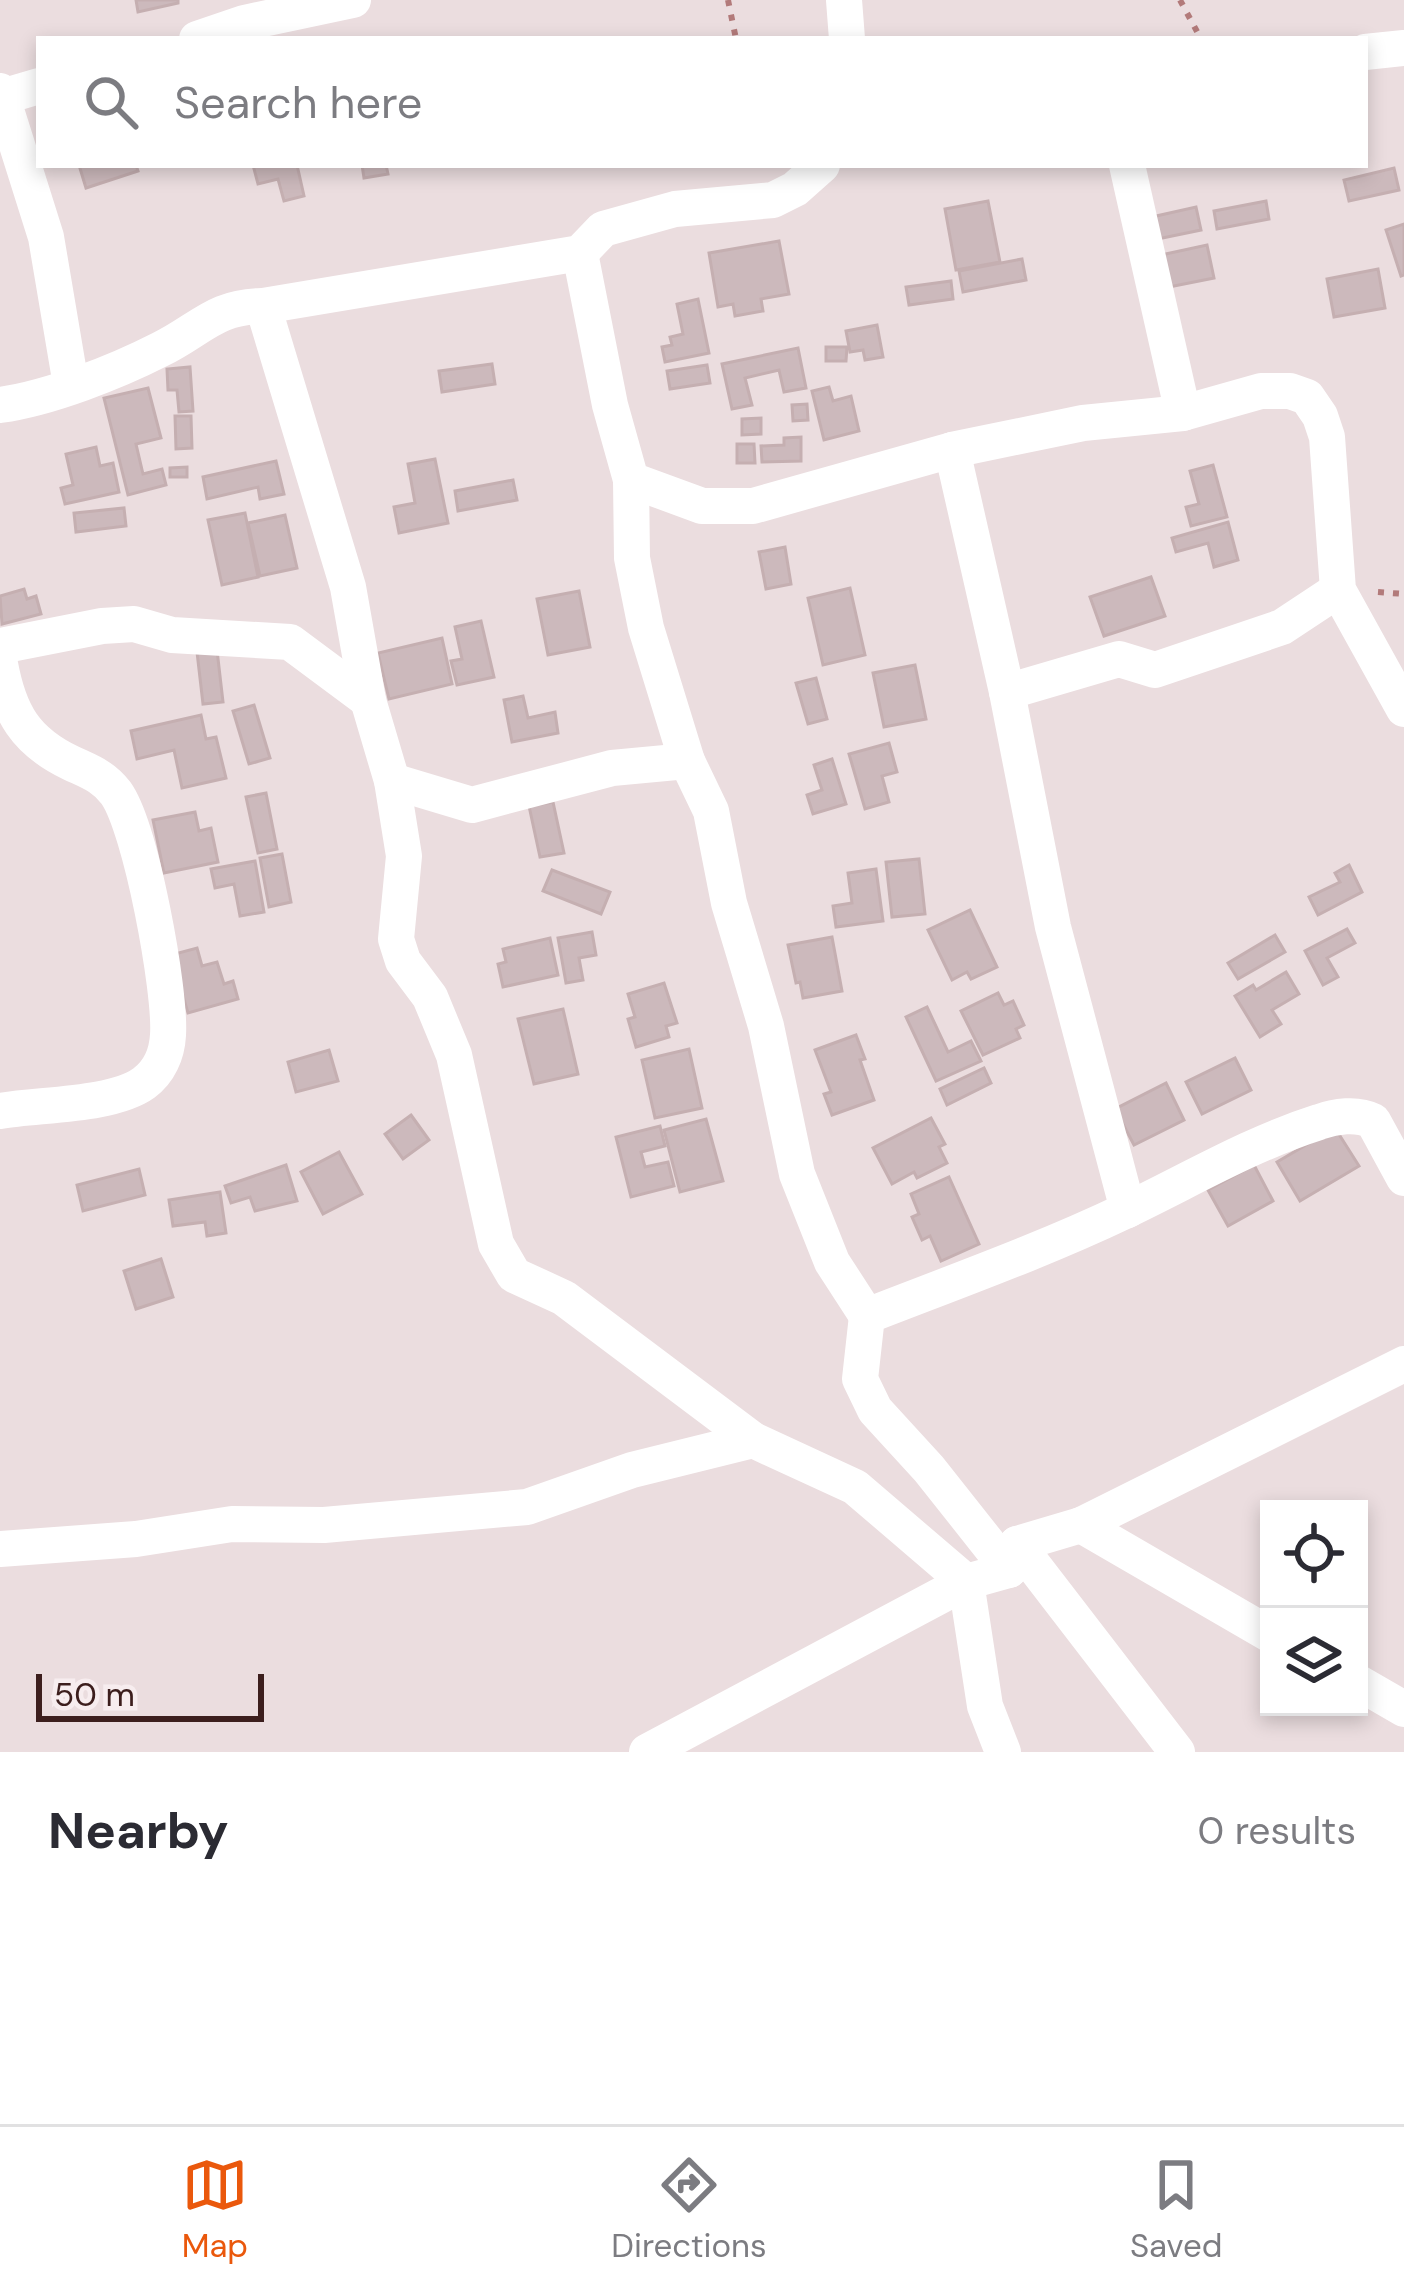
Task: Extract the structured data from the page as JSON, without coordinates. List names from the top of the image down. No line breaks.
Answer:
{"scale_bar":"50 m","page":{"search":"Search here","scale":"50 m","heading":["Nearby","0 results"],"nav":["Map","Directions","Saved"]}}
